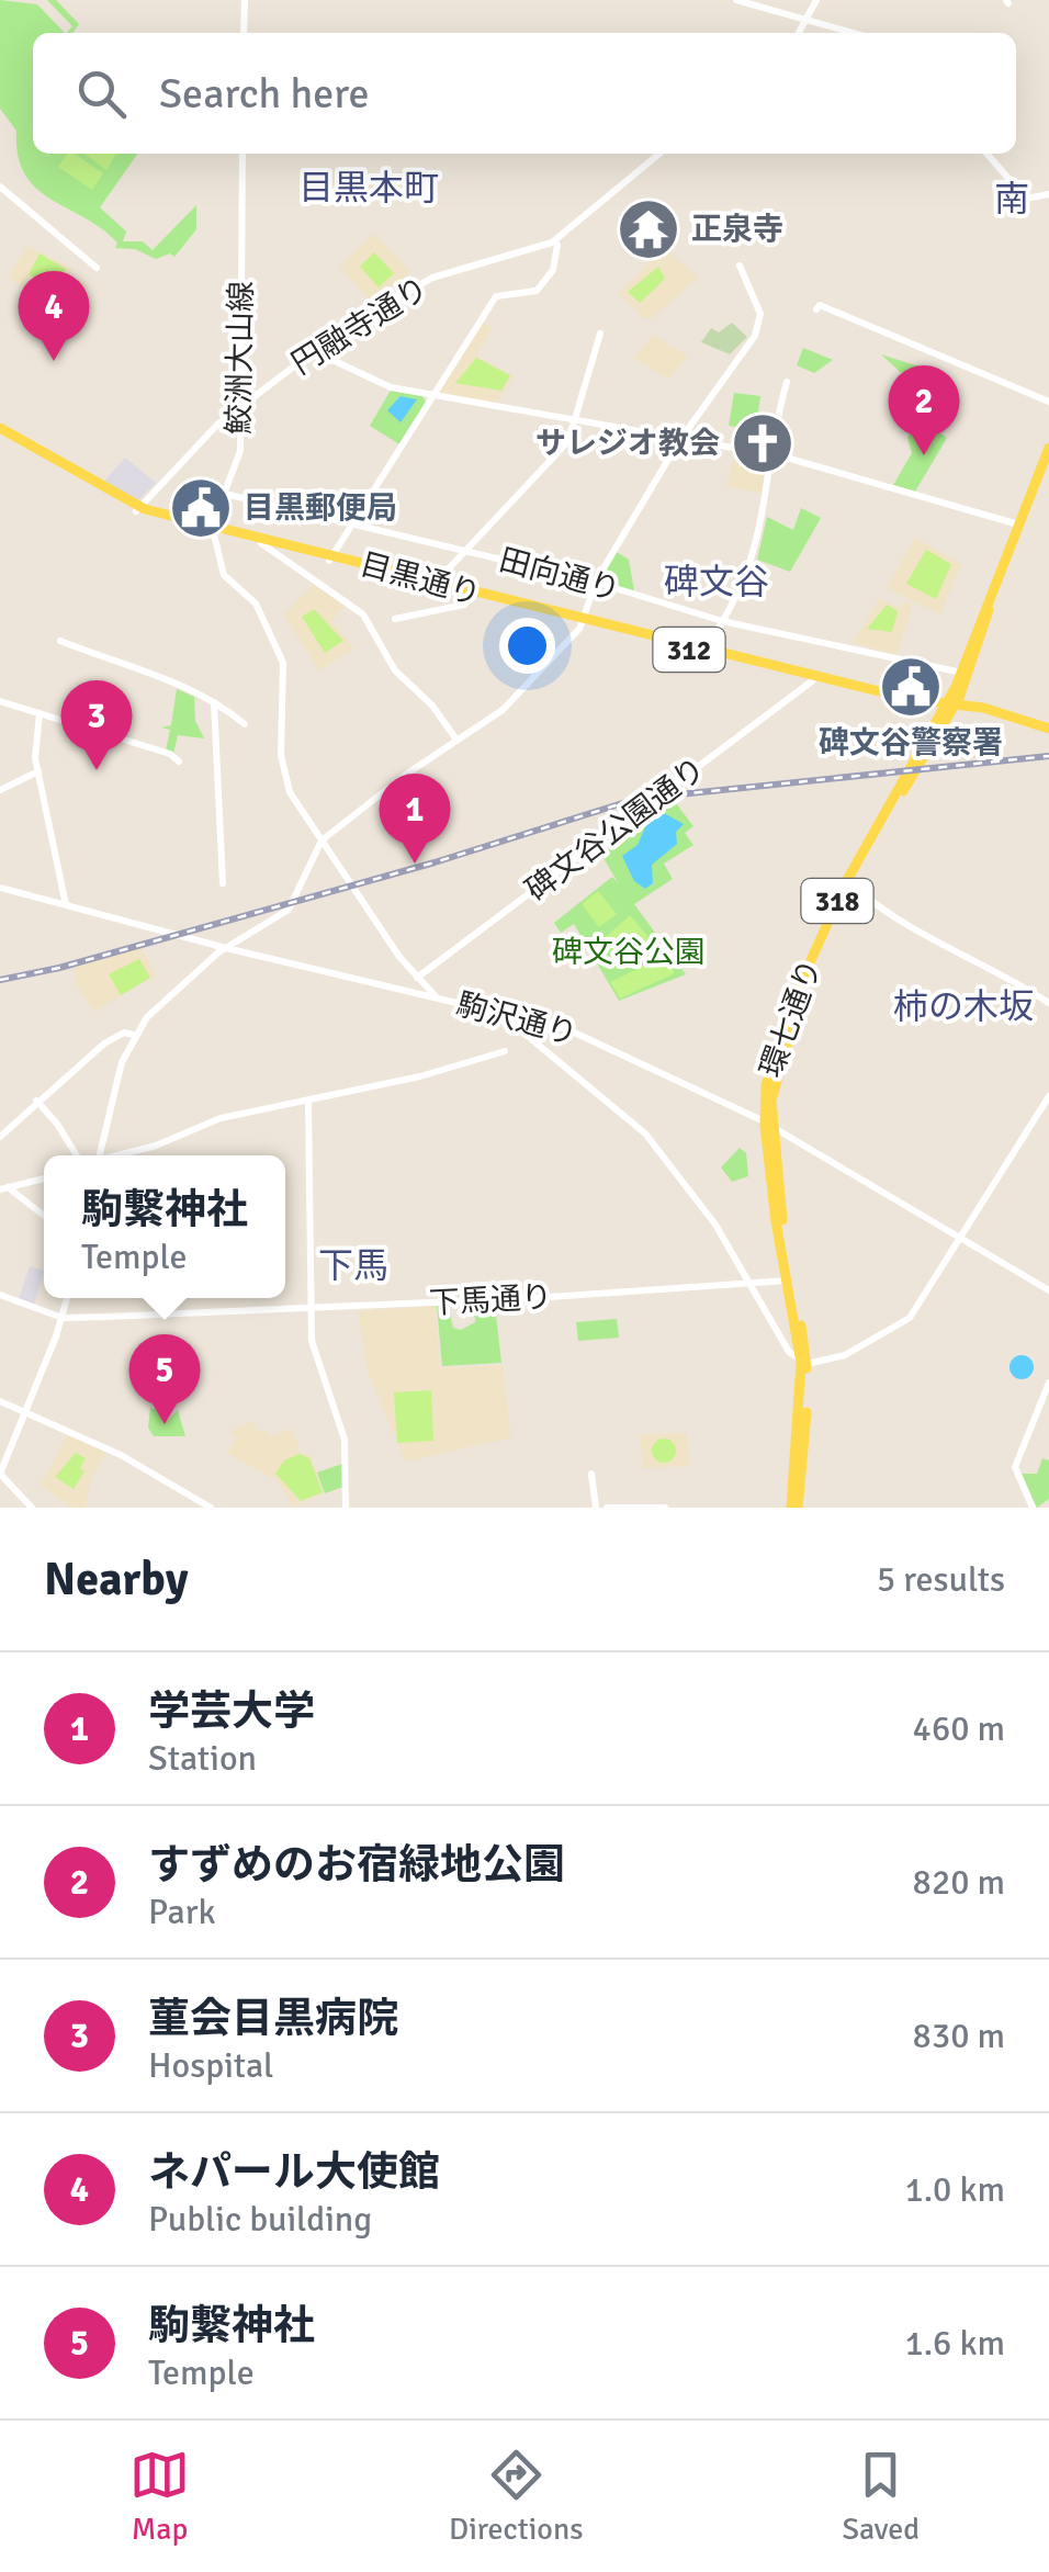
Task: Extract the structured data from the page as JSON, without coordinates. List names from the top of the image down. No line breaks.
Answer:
{"streets":{"main road":["目黒通り","312","318","環七通り"],"street":["円融寺通り","鮫洲大山線","田向通り","碑文谷公園通り","駒沢通り","下馬通り"]},"crossings":[["円融寺通り","鮫洲大山線"],["円融寺通り","目黒通り"],["鮫洲大山線","田向通り"],["鮫洲大山線","目黒通り"],["目黒通り","碑文谷公園通り"]],"districts":["目黒本町","南","碑文谷","柿の木坂","下馬"],"parks":["碑文谷公園"],"places":{"temple":["正泉寺"],"church":["サレジオ教会"],"public building":["目黒郵便局","碑文谷警察署"]},"page":{"search":"Search here","pins":["4","2","3","1","5"],"popup":["駒繋神社","Temple"],"heading":["Nearby","5 results"],"list":[{"mark":"1","name":"学芸大学","note":"Station","value":"460 m"},{"mark":"2","name":"すずめのお宿緑地公園","note":"Park","value":"820 m"},{"mark":"3","name":"菫会目黒病院","note":"Hospital","value":"830 m"},{"mark":"4","name":"ネパール大使館","note":"Public building","value":"1.0 km"},{"mark":"5","name":"駒繋神社","note":"Temple","value":"1.6 km"}],"nav":["Map","Directions","Saved"]}}
